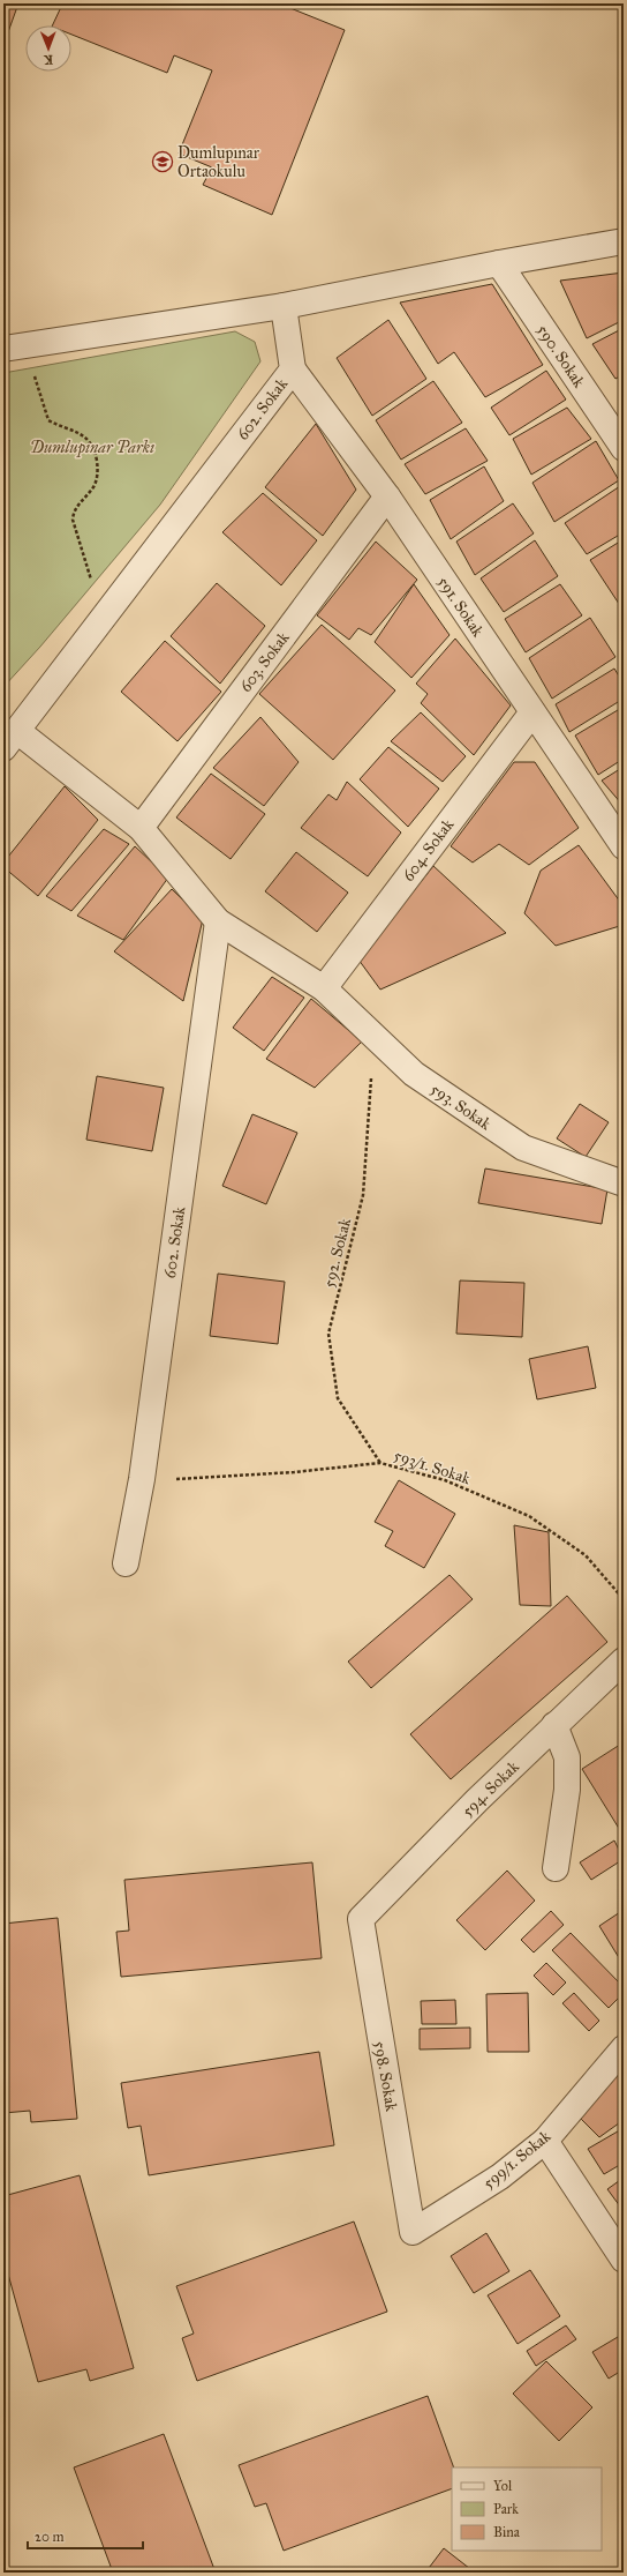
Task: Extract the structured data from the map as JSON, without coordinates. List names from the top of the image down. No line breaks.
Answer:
{"streets":{"street":["590. Sokak","602. Sokak","591. Sokak","603. Sokak","604. Sokak","593. Sokak","594. Sokak","598. Sokak","599/1. Sokak"],"path":["592. Sokak","593/1. Sokak"]},"crossings":[["602. Sokak","591. Sokak"],["602. Sokak","593. Sokak"],["602. Sokak","593/1. Sokak"],["591. Sokak","603. Sokak"],["591. Sokak","604. Sokak"],["603. Sokak","593. Sokak"],["604. Sokak","593. Sokak"],["593. Sokak","592. Sokak"],["592. Sokak","593/1. Sokak"],["594. Sokak","598. Sokak"],["598. Sokak","599/1. Sokak"]],"parks":["Dumlupınar Parkı"],"places":{"school or university":["Dumlupınar Ortaokulu"]},"legend":["Yol","Park","Bina"],"scale_bar":"20 m","north":"bottom"}
